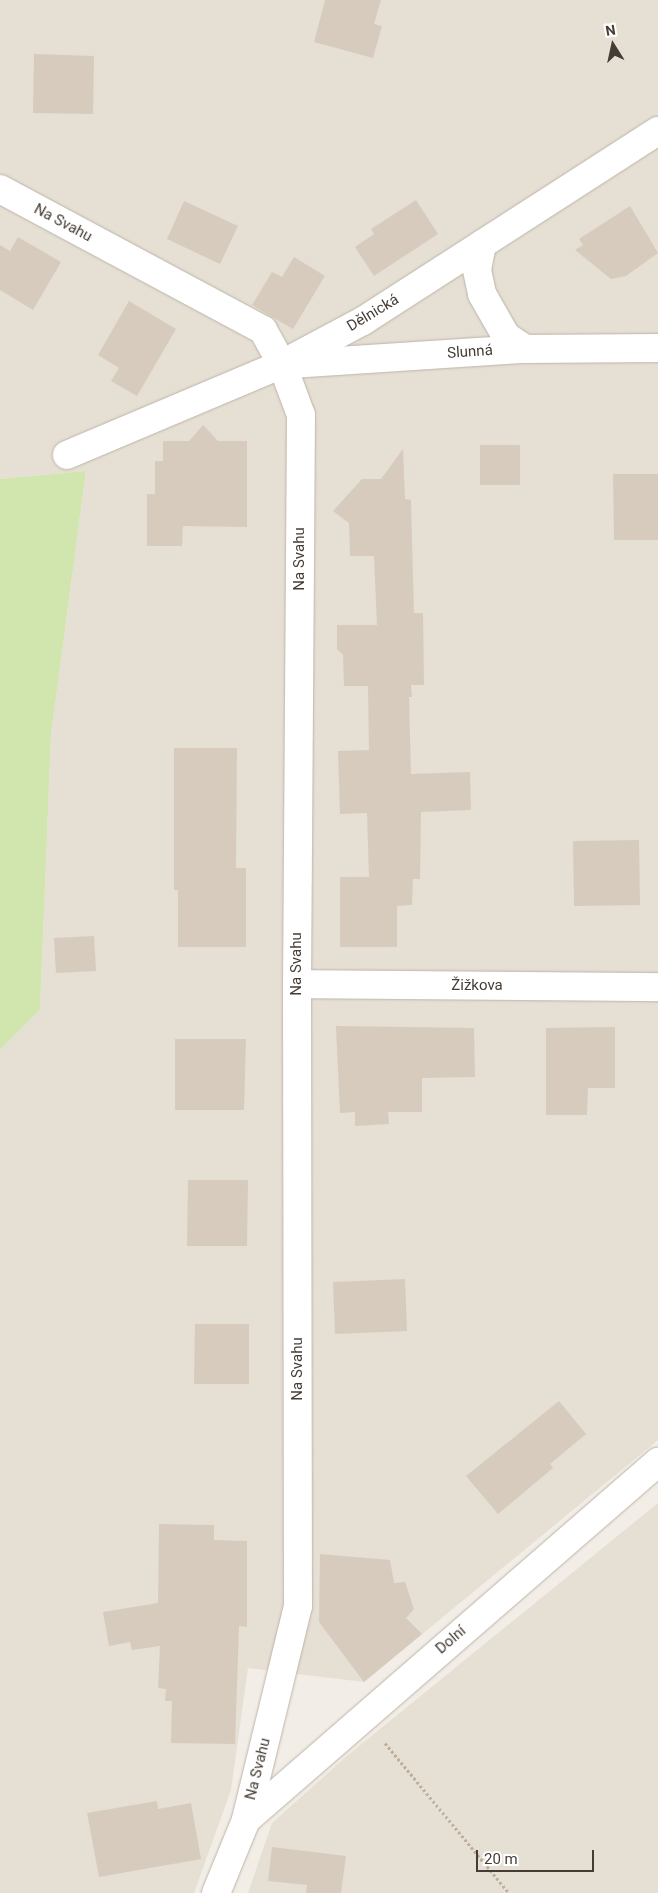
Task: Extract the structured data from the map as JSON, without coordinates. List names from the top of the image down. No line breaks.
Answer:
{"streets":{"street":["Na Svahu","Dělnická","Slunná","Žižkova","Dolní"]},"crossings":[["Na Svahu","Dělnická"],["Na Svahu","Slunná"],["Na Svahu","Žižkova"],["Na Svahu","Dolní"],["Dělnická","Slunná"]],"scale_bar":"20 m","north":"top"}
